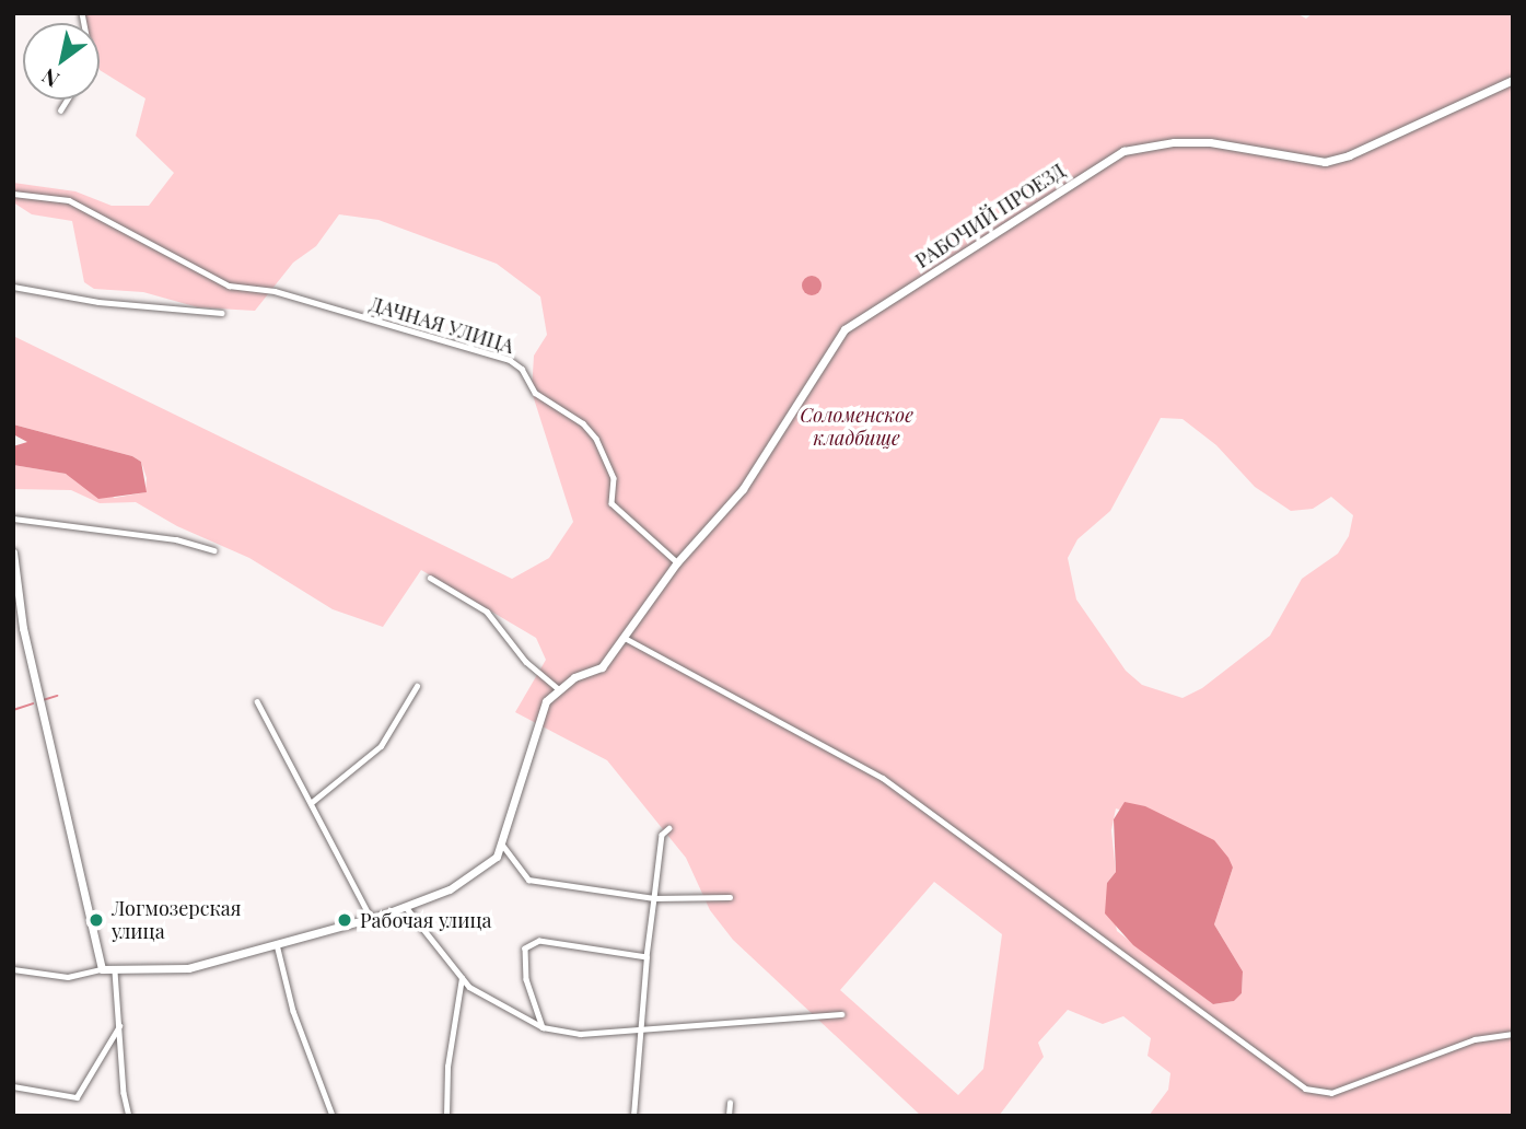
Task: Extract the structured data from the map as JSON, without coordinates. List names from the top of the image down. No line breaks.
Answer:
{"streets":{"street":["РАБОЧИЙ ПРОЕЗД","ДАЧНАЯ УЛИЦА"]},"crossings":[["РАБОЧИЙ ПРОЕЗД","ДАЧНАЯ УЛИЦА"]],"parks":["Соломенское кладбище"],"places":["Логмозерская улица","Рабочая улица"],"north":"bottom left"}
